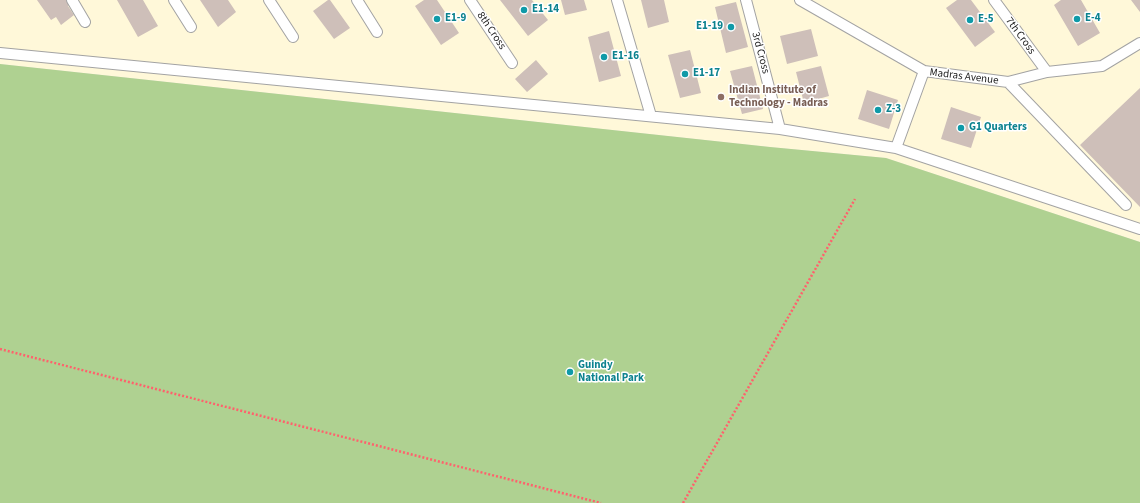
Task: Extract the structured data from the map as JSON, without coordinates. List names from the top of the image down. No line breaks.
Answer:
{"streets":{"lane":["8th Cross","7th Cross","3rd Cross","Madras Avenue"]},"crossings":[["7th Cross","Madras Avenue"]],"places":["E1-14","E1-9","E-4","E-5","E1-19","E1-16","E1-17","Indian Institute of Technology - Madras","Z-3","G1 Quarters","Guindy National Park"]}
